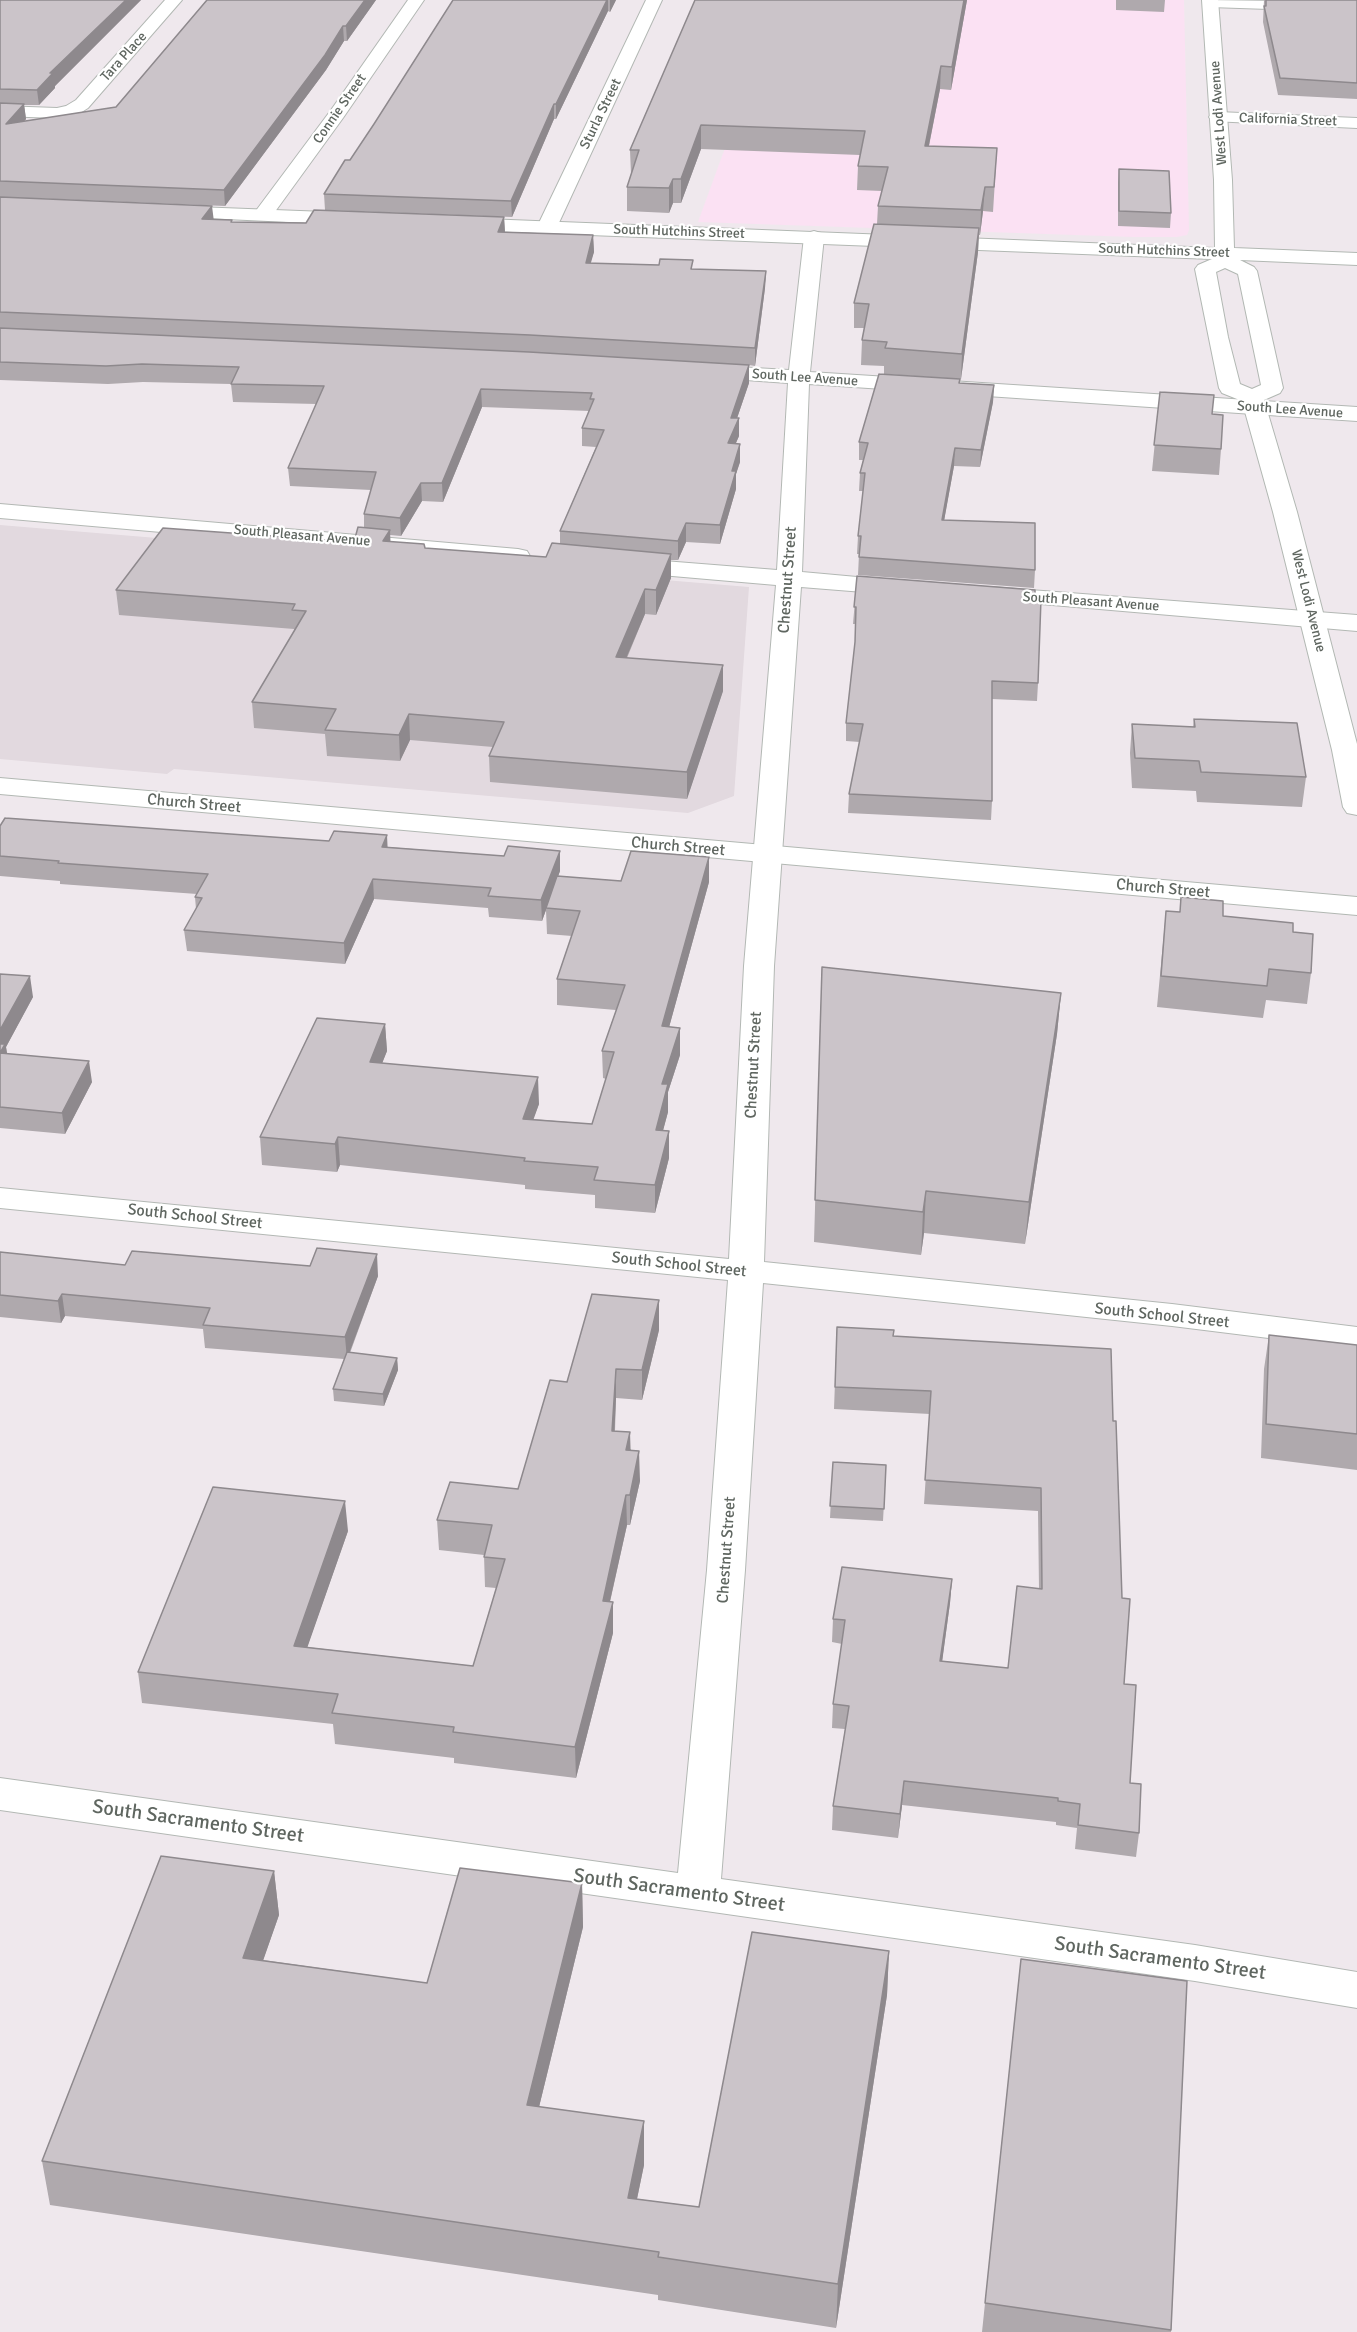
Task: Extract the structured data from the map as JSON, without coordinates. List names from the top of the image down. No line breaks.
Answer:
{"streets":{"street":["Tara Place","Connie Street","West Lodi Avenue","Sturla Street","California Street","South Hutchins Street","South Lee Avenue","South Pleasant Avenue","Chestnut Street","Church Street","South School Street","South Sacramento Street"]},"crossings":[["West Lodi Avenue","California Street"],["West Lodi Avenue","South Hutchins Street"],["West Lodi Avenue","South Lee Avenue"],["West Lodi Avenue","South Pleasant Avenue"],["Sturla Street","South Hutchins Street"],["South Hutchins Street","Chestnut Street"],["South Lee Avenue","Chestnut Street"],["Chestnut Street","Church Street"],["Chestnut Street","South School Street"],["Chestnut Street","South Sacramento Street"]]}
